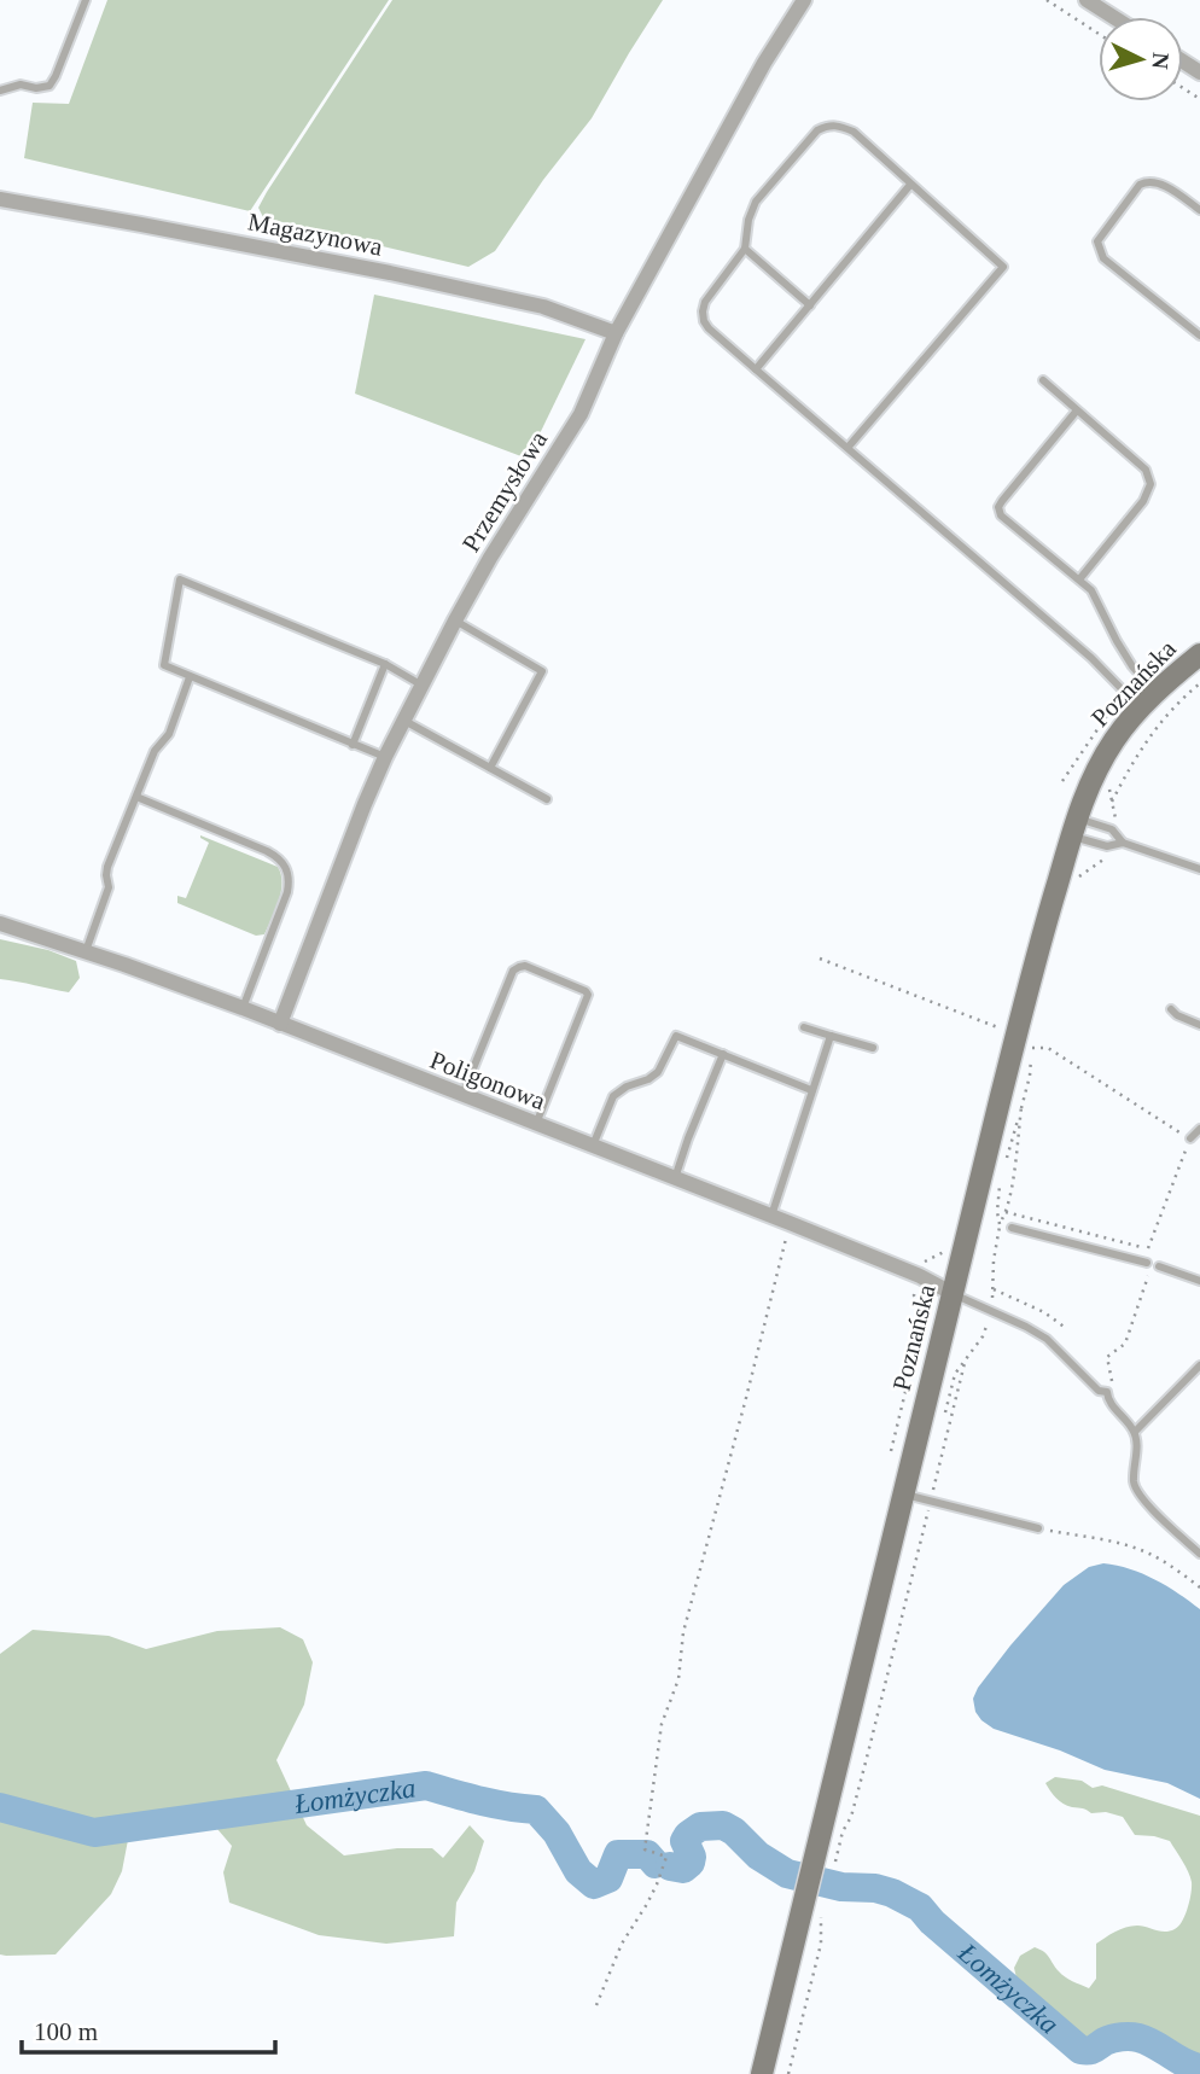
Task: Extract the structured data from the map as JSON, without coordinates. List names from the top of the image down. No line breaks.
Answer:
{"streets":{"main road":["Poznańska"],"street":["Magazynowa","Przemysłowa","Poligonowa"]},"crossings":[["Magazynowa","Przemysłowa"],["Przemysłowa","Poligonowa"],["Poznańska","Poligonowa"]],"water":["Łomżyczka"],"scale_bar":"100 m","north":"right"}
